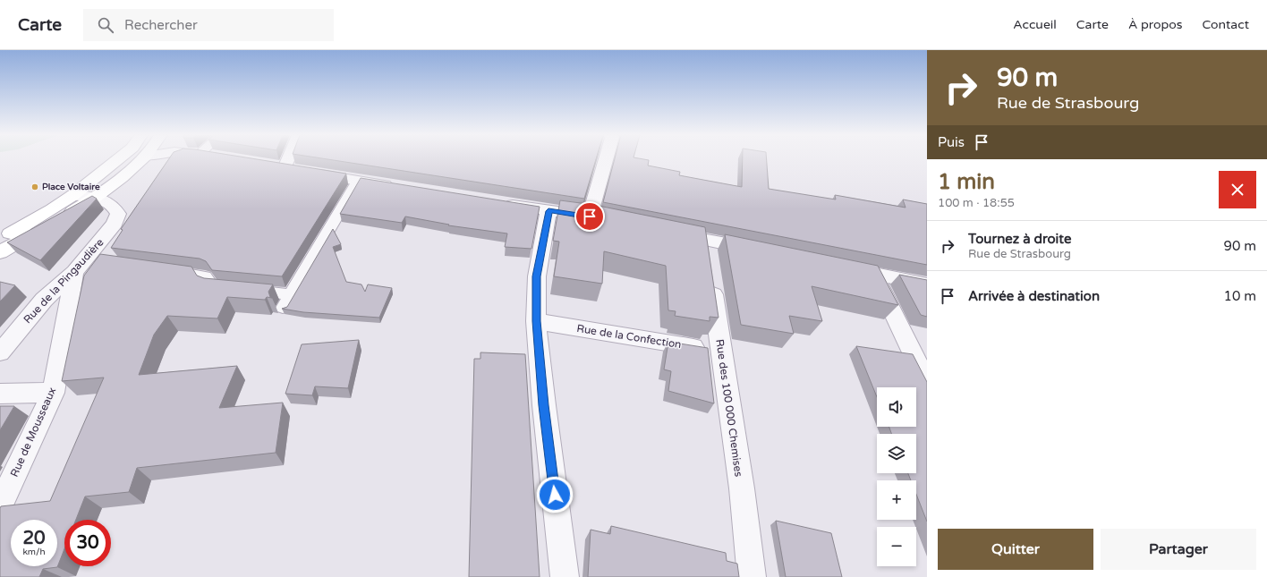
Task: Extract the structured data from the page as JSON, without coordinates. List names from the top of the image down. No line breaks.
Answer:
{"streets":{"street":["Rue de la Pingaudière","Rue de la Confection","Rue des 100 000 Chemises","Rue de Mousseaux"]},"crossings":[["Rue de la Pingaudière","Rue de Mousseaux"],["Rue de la Confection","Rue des 100 000 Chemises"]],"places":["Place Voltaire"],"page":{"header":"Carte","search":"Rechercher","nav":["Accueil","Carte","À propos","Contact"],"turn":["90 m","Rue de Strasbourg"],"then":"Puis","heading":["1 min","100 m · 18:55"],"list":[{"name":"Tournez à droite","note":"Rue de Strasbourg","value":"90 m"},{"name":"Arrivée à destination","value":"10 m"}],"map_buttons":["+","−"],"speed":"20 km/h","limit":"30","buttons":["Quitter","Partager"]}}
